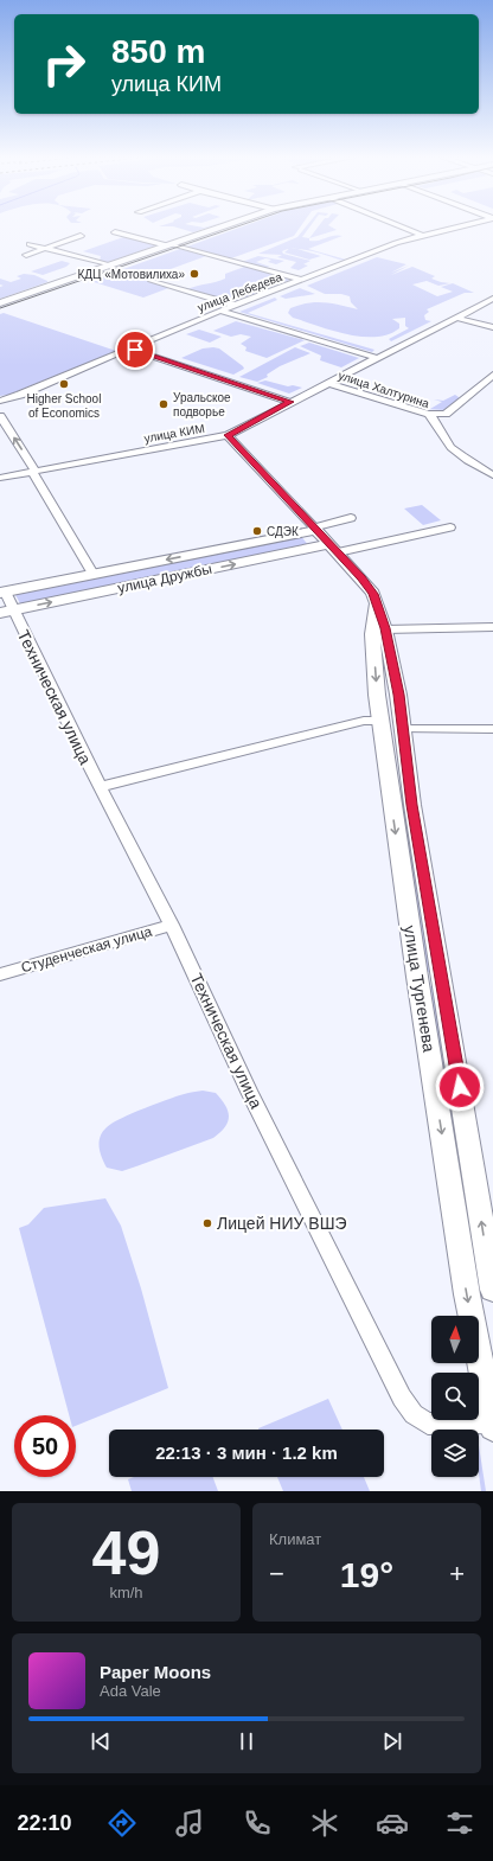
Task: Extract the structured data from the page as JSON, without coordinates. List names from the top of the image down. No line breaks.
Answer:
{"streets":{"main road":["улица Дружбы","улица Тургенева"],"street":["улица Лебедева","улица Халтурина","улица КИМ","Техническая улица","Студенческая улица"]},"crossings":[["улица Халтурина","улица КИМ"],["улица КИМ","улица Тургенева"],["улица Дружбы","Техническая улица"],["улица Дружбы","улица Тургенева"],["Техническая улица","Студенческая улица"],["Техническая улица","улица Тургенева"]],"places":["КДЦ «Мотовилиха»","Higher School of Economics","Уральское подворье","СДЭК","Лицей НИУ ВШЭ"],"north":"top","page":{"turn":["850 m","улица КИМ"],"limit":"50","trip":"22:13 · 3 мин · 1.2 km","tile":[["49","km/h"],"Климат"],"heat":["−","19°","+"],"song":["Paper Moons","Ada Vale"],"tabs":"22:10"}}
